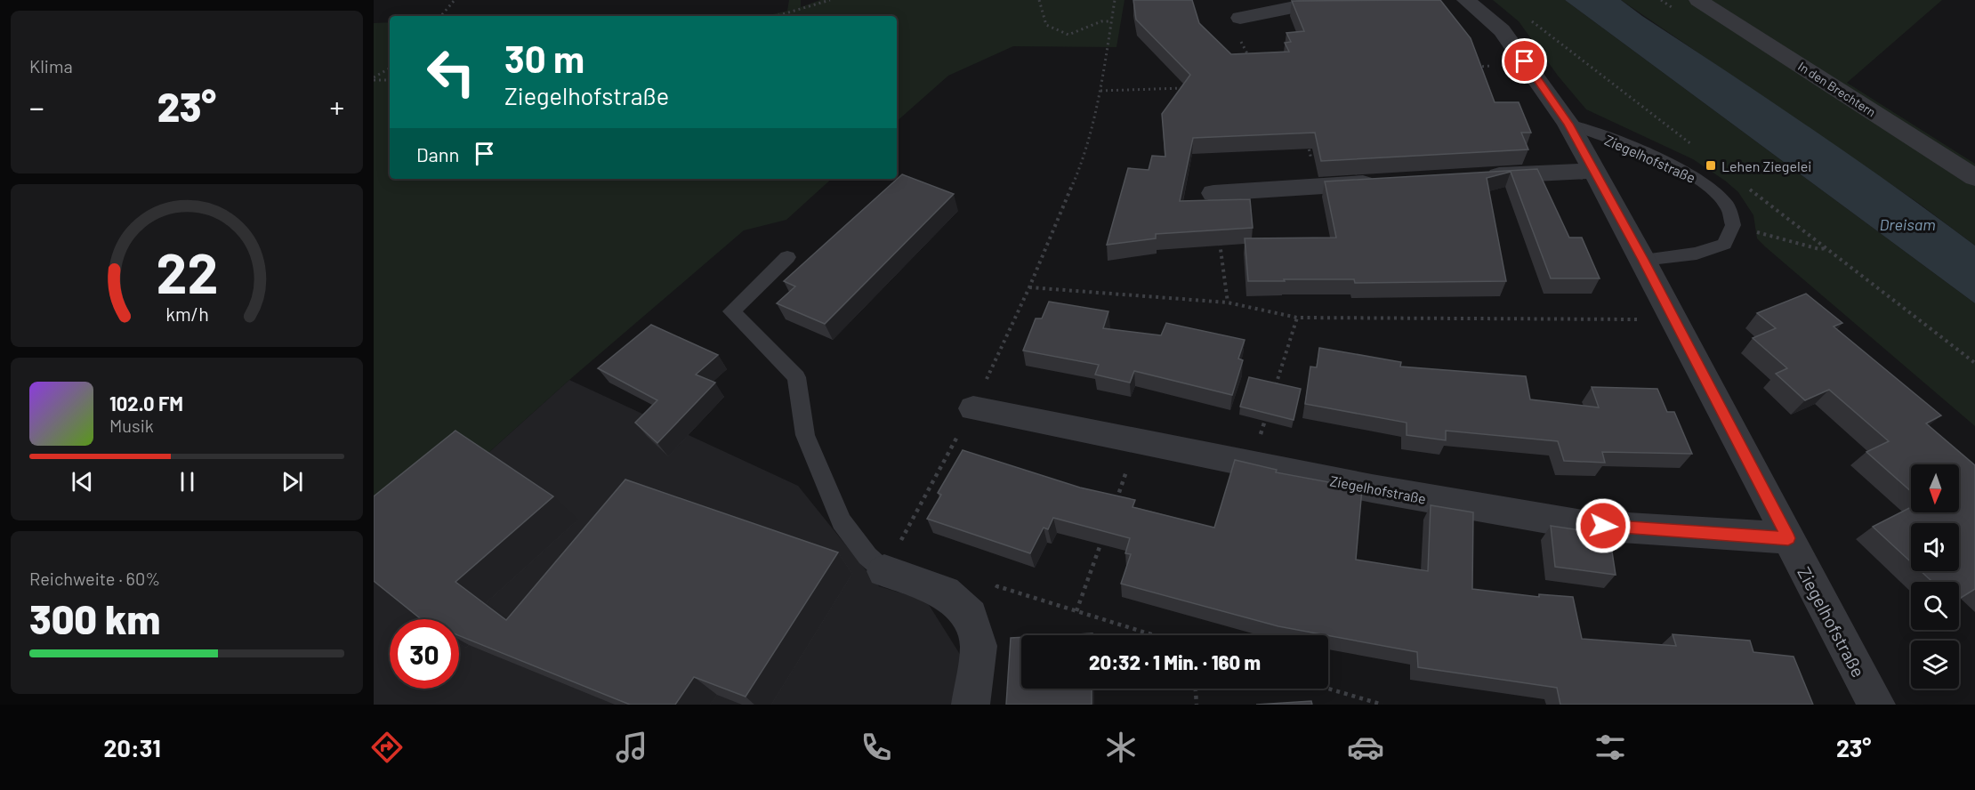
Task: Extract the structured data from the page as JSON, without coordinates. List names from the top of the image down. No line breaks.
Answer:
{"streets":{"street":["In den Brechtern","Ziegelhofstraße"]},"water":["Dreisam"],"places":{"transit":["Lehen Ziegelei"]},"north":"bottom","page":{"tile":["Klima",["Reichweite · 60%","300 km"]],"turn":["30 m","Ziegelhofstraße"],"heat":["−","23°","+"],"then":"Dann","song":["102.0 FM","Musik"],"limit":"30","trip":"20:32 · 1 Min. · 160 m","tabs":["20:31","23°"],"gauge":["22","km/h"]}}
